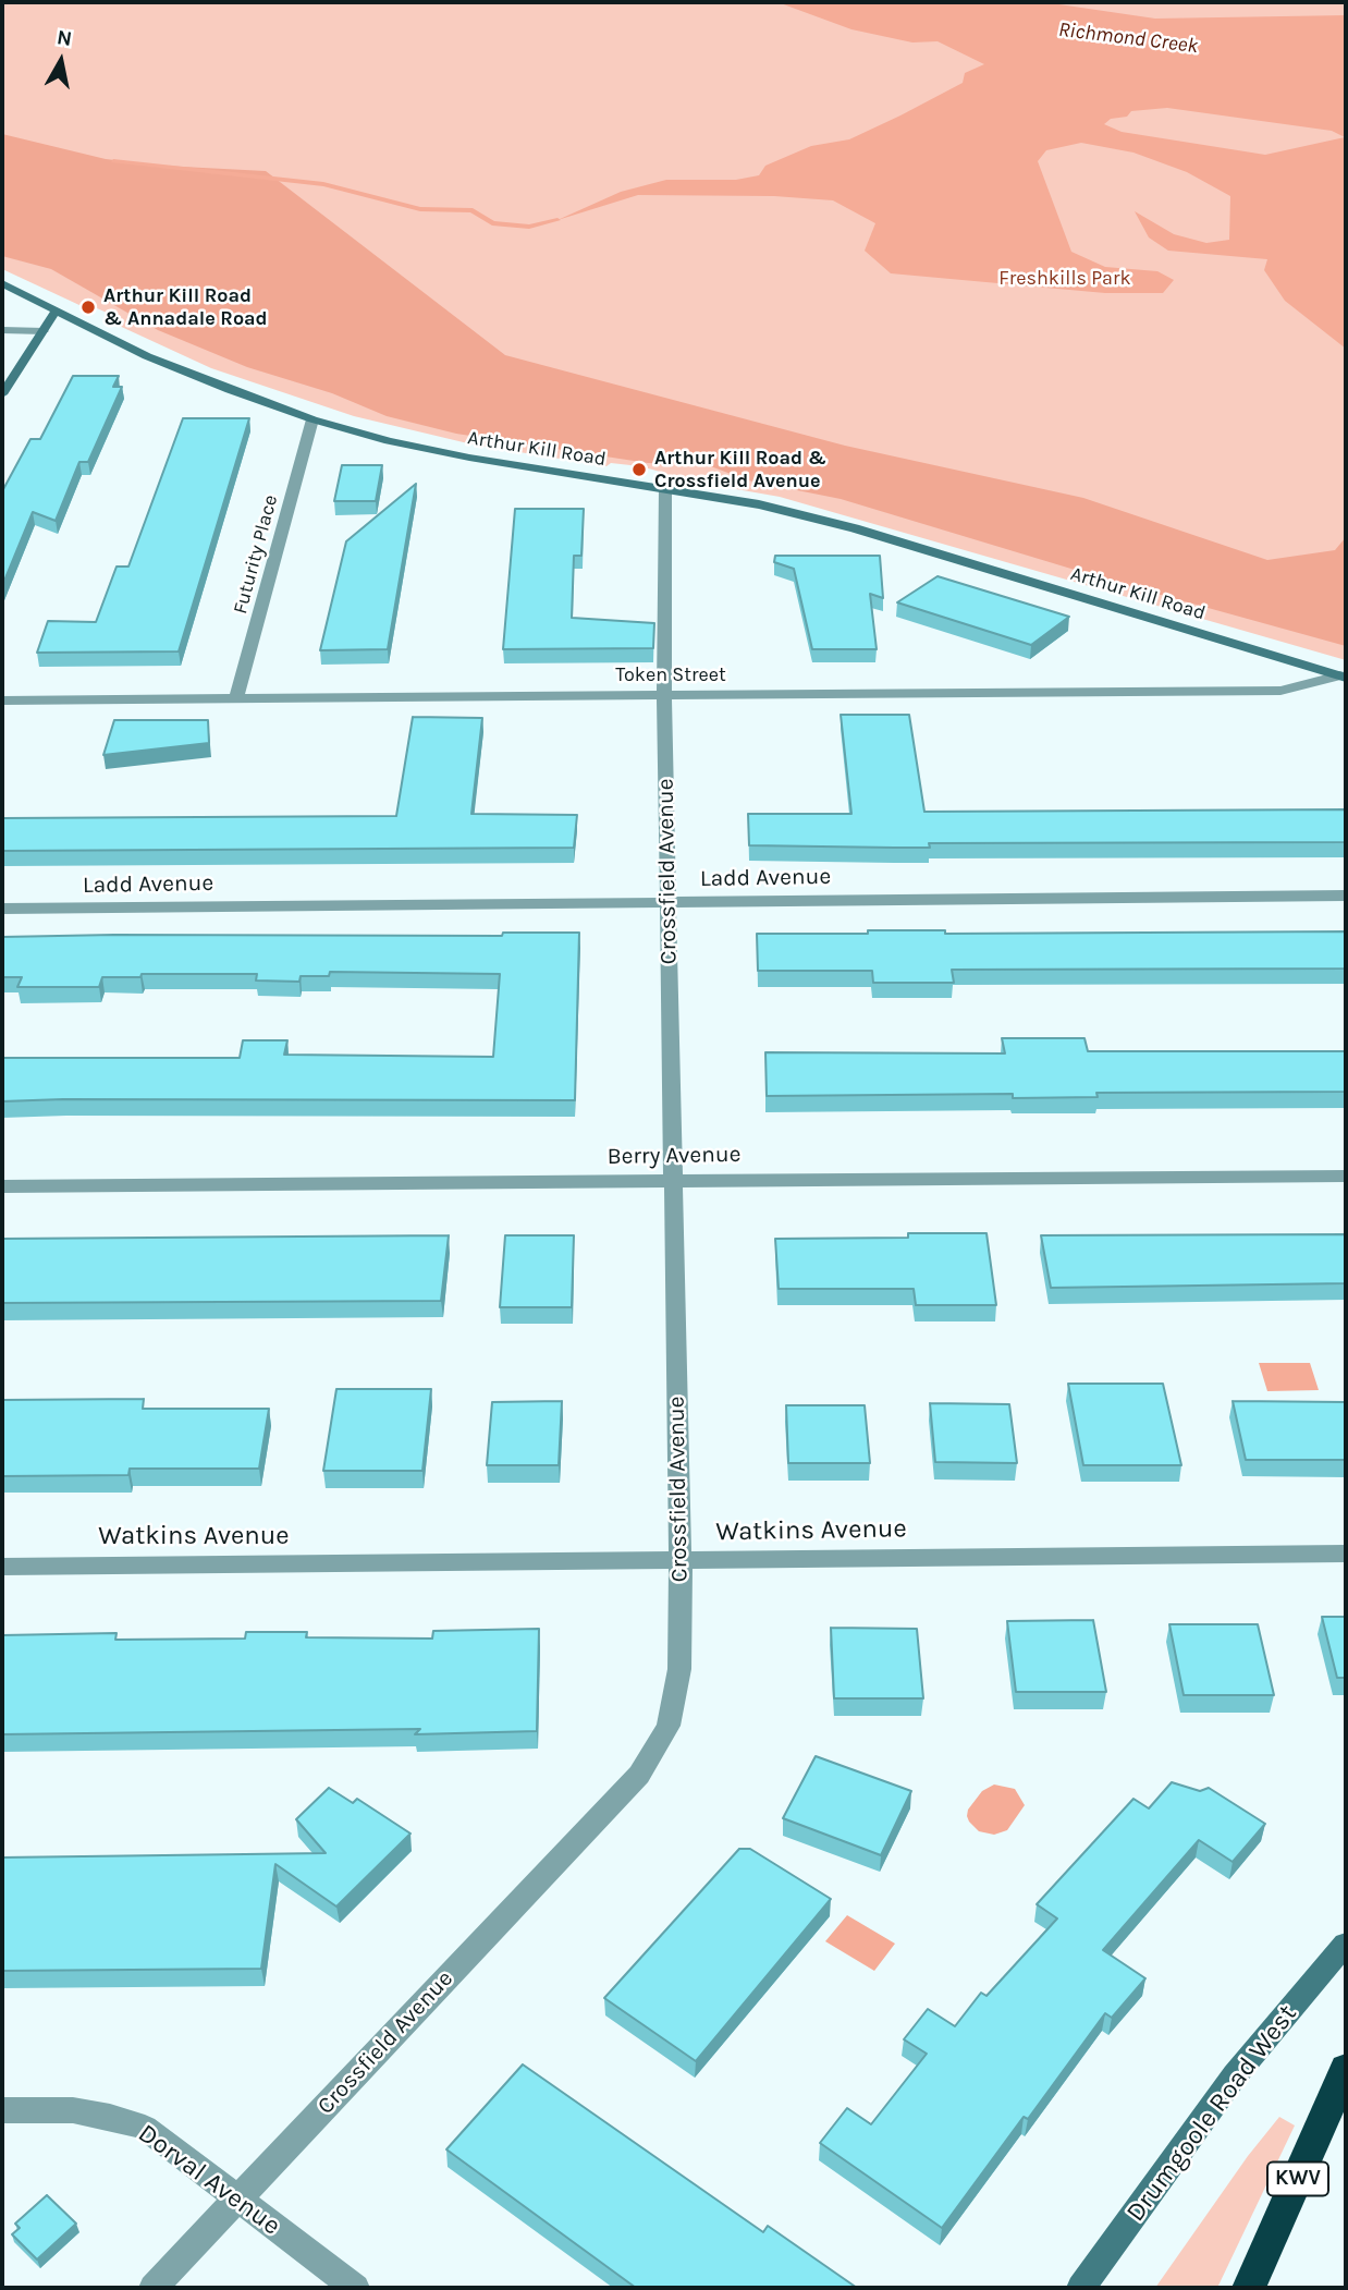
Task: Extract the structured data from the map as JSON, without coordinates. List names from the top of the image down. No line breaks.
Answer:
{"streets":{"highway":["KWV"],"street":["Arthur Kill Road","Futurity Place","Token Street","Crossfield Avenue","Ladd Avenue","Berry Avenue","Watkins Avenue","Drumgoole Road West","Dorval Avenue"]},"crossings":[["Arthur Kill Road","Futurity Place"],["Arthur Kill Road","Token Street"],["Arthur Kill Road","Crossfield Avenue"],["Futurity Place","Token Street"],["Token Street","Crossfield Avenue"],["Crossfield Avenue","Ladd Avenue"],["Crossfield Avenue","Berry Avenue"],["Crossfield Avenue","Watkins Avenue"],["Crossfield Avenue","Dorval Avenue"]],"water":["Richmond Creek"],"parks":["Freshkills Park"],"places":["Arthur Kill Road & Annadale Road","Arthur Kill Road & Crossfield Avenue"],"north":"top"}
